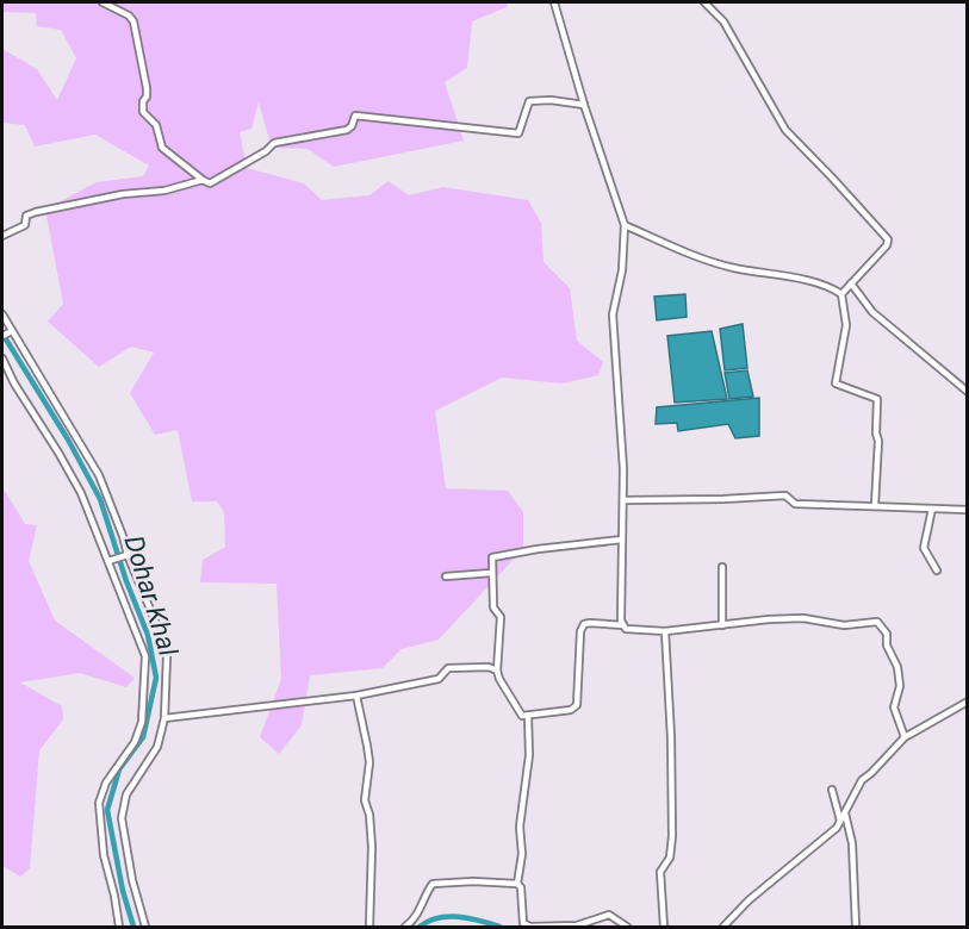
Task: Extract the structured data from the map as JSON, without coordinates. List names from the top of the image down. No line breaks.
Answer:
{"water":["Dohar Khal"]}
